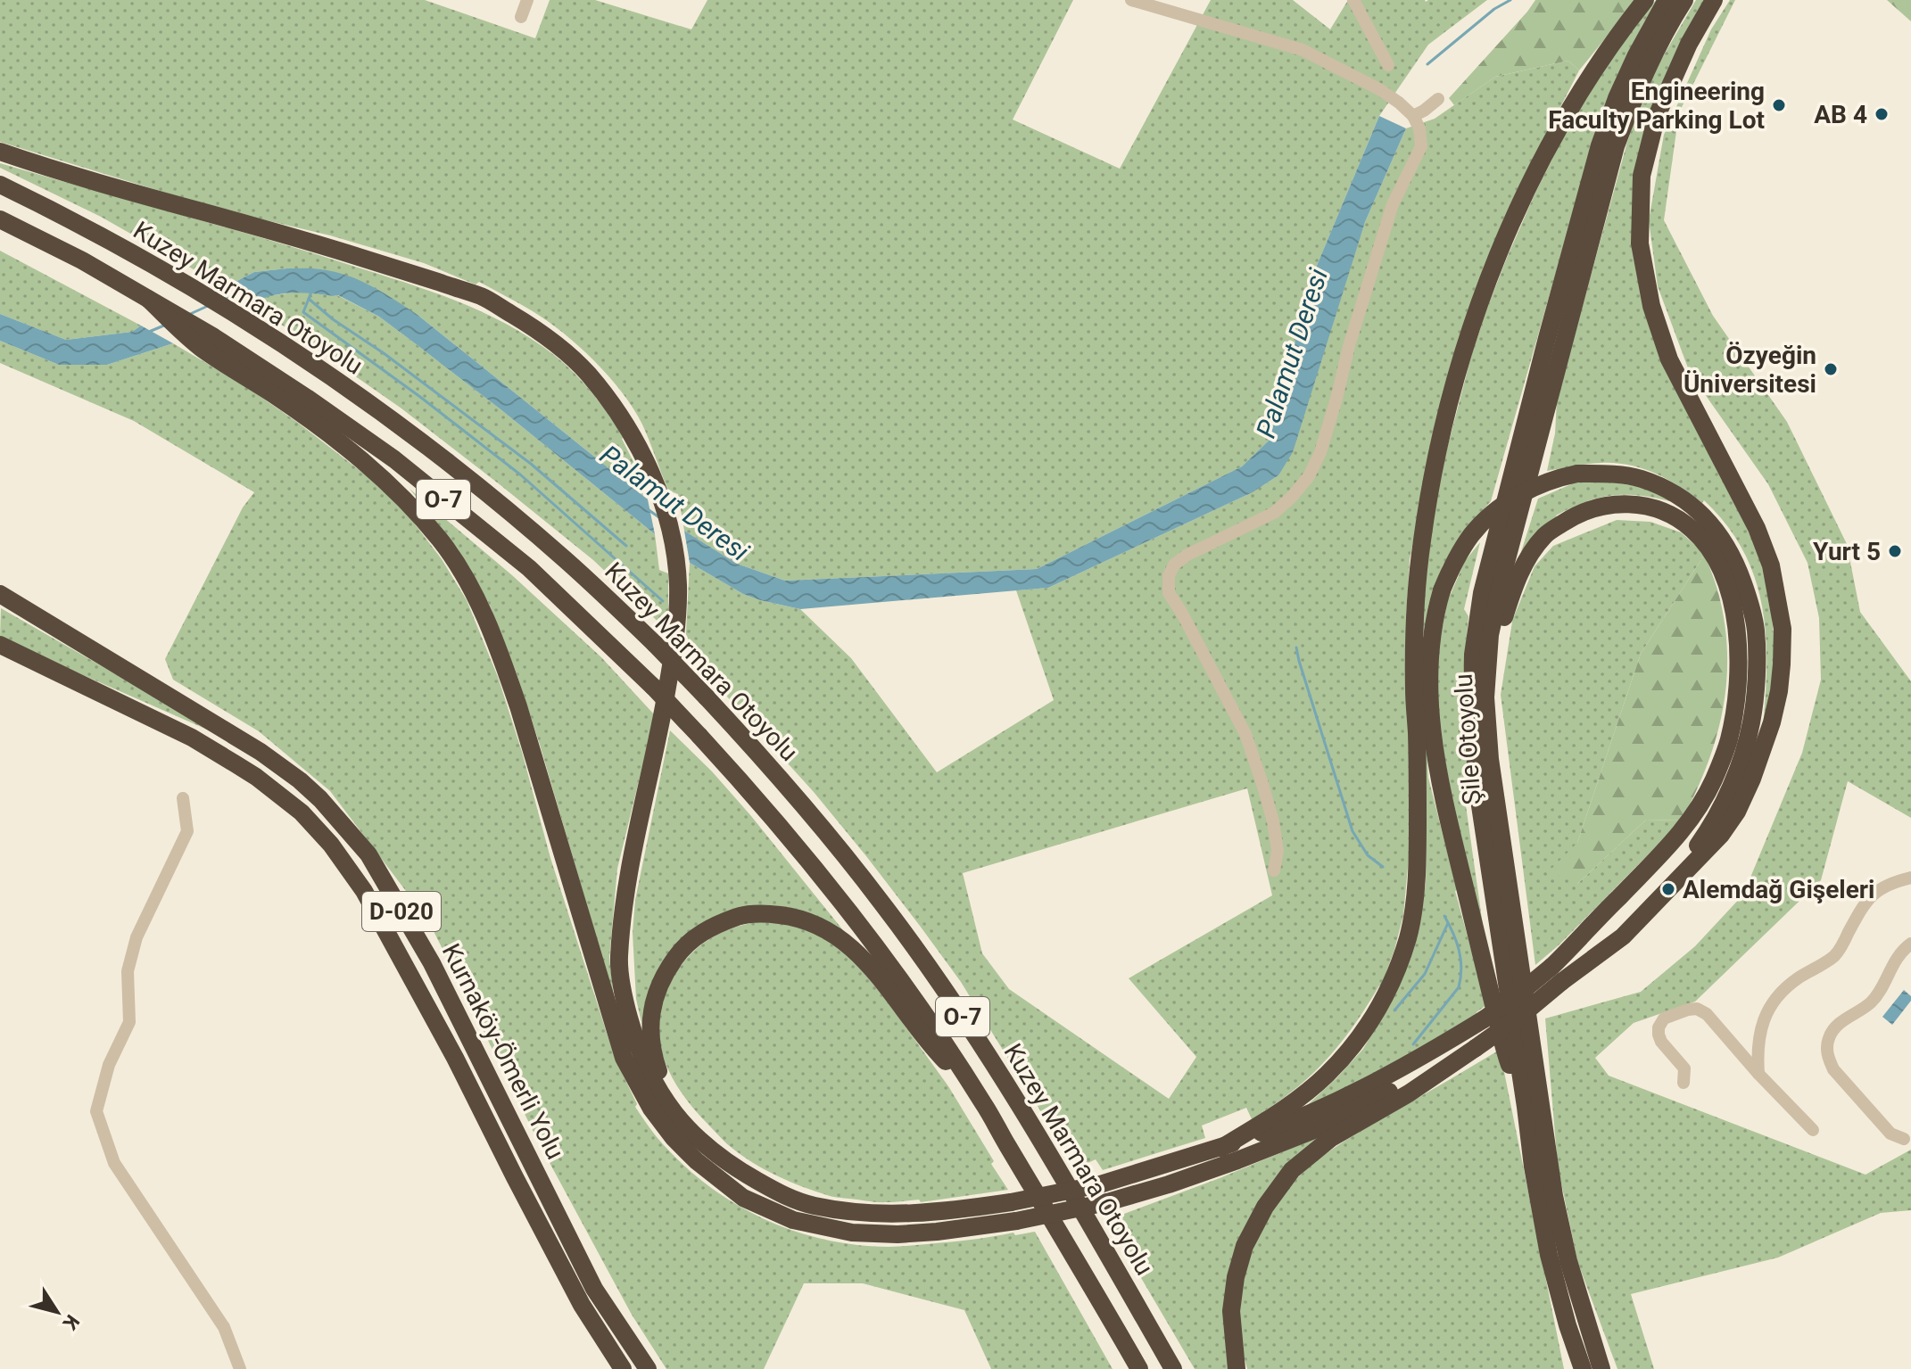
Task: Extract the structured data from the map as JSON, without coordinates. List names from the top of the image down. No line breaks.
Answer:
{"streets":{"highway":["Kuzey Marmara Otoyolu","O-7","Şile Otoyolu","D-020","Kurnaköy-Ömerli Yolu"]},"water":["Palamut Deresi"],"places":["Engineering Faculty Parking Lot","AB 4","Özyeğin Üniversitesi","Yurt 5","Alemdağ Gişeleri"],"north":"bottom right"}
